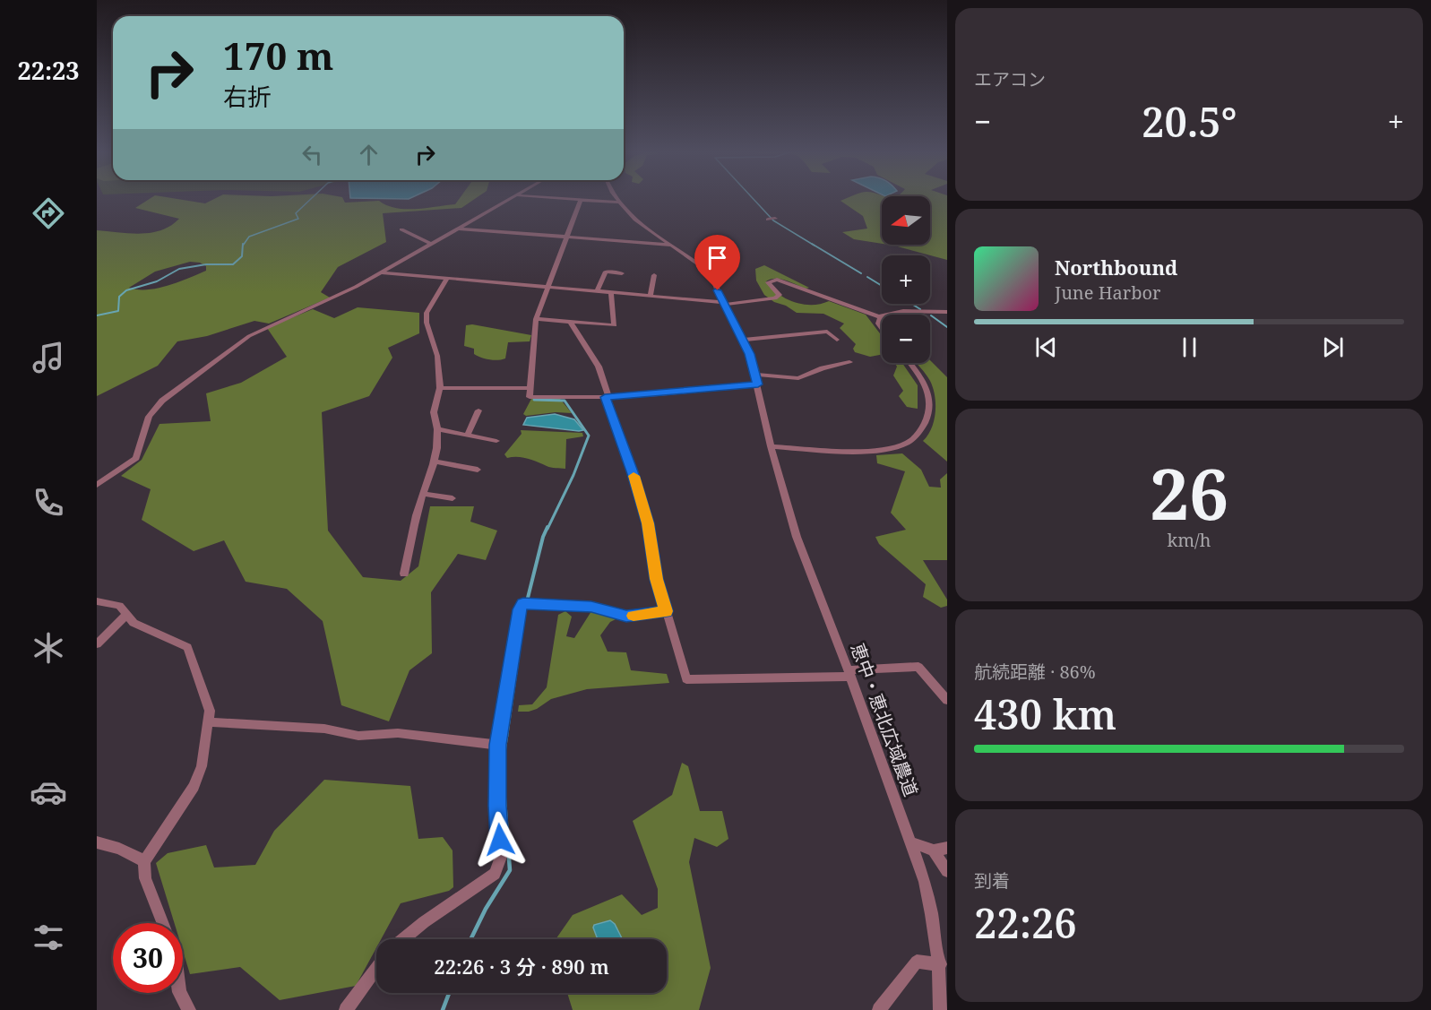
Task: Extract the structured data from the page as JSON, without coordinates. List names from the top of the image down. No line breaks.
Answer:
{"streets":{"street":["恵中・恵北広域農道"]},"north":"left","page":{"tabs":"22:23","tile":["エアコン",["26","km/h"],["航続距離 · 86%","430 km"],["到着","22:26"]],"turn":["170 m","右折"],"heat":["−","20.5°","+"],"map_buttons":["+","−"],"song":["Northbound","June Harbor"],"limit":"30","trip":"22:26 · 3 分 · 890 m"}}
